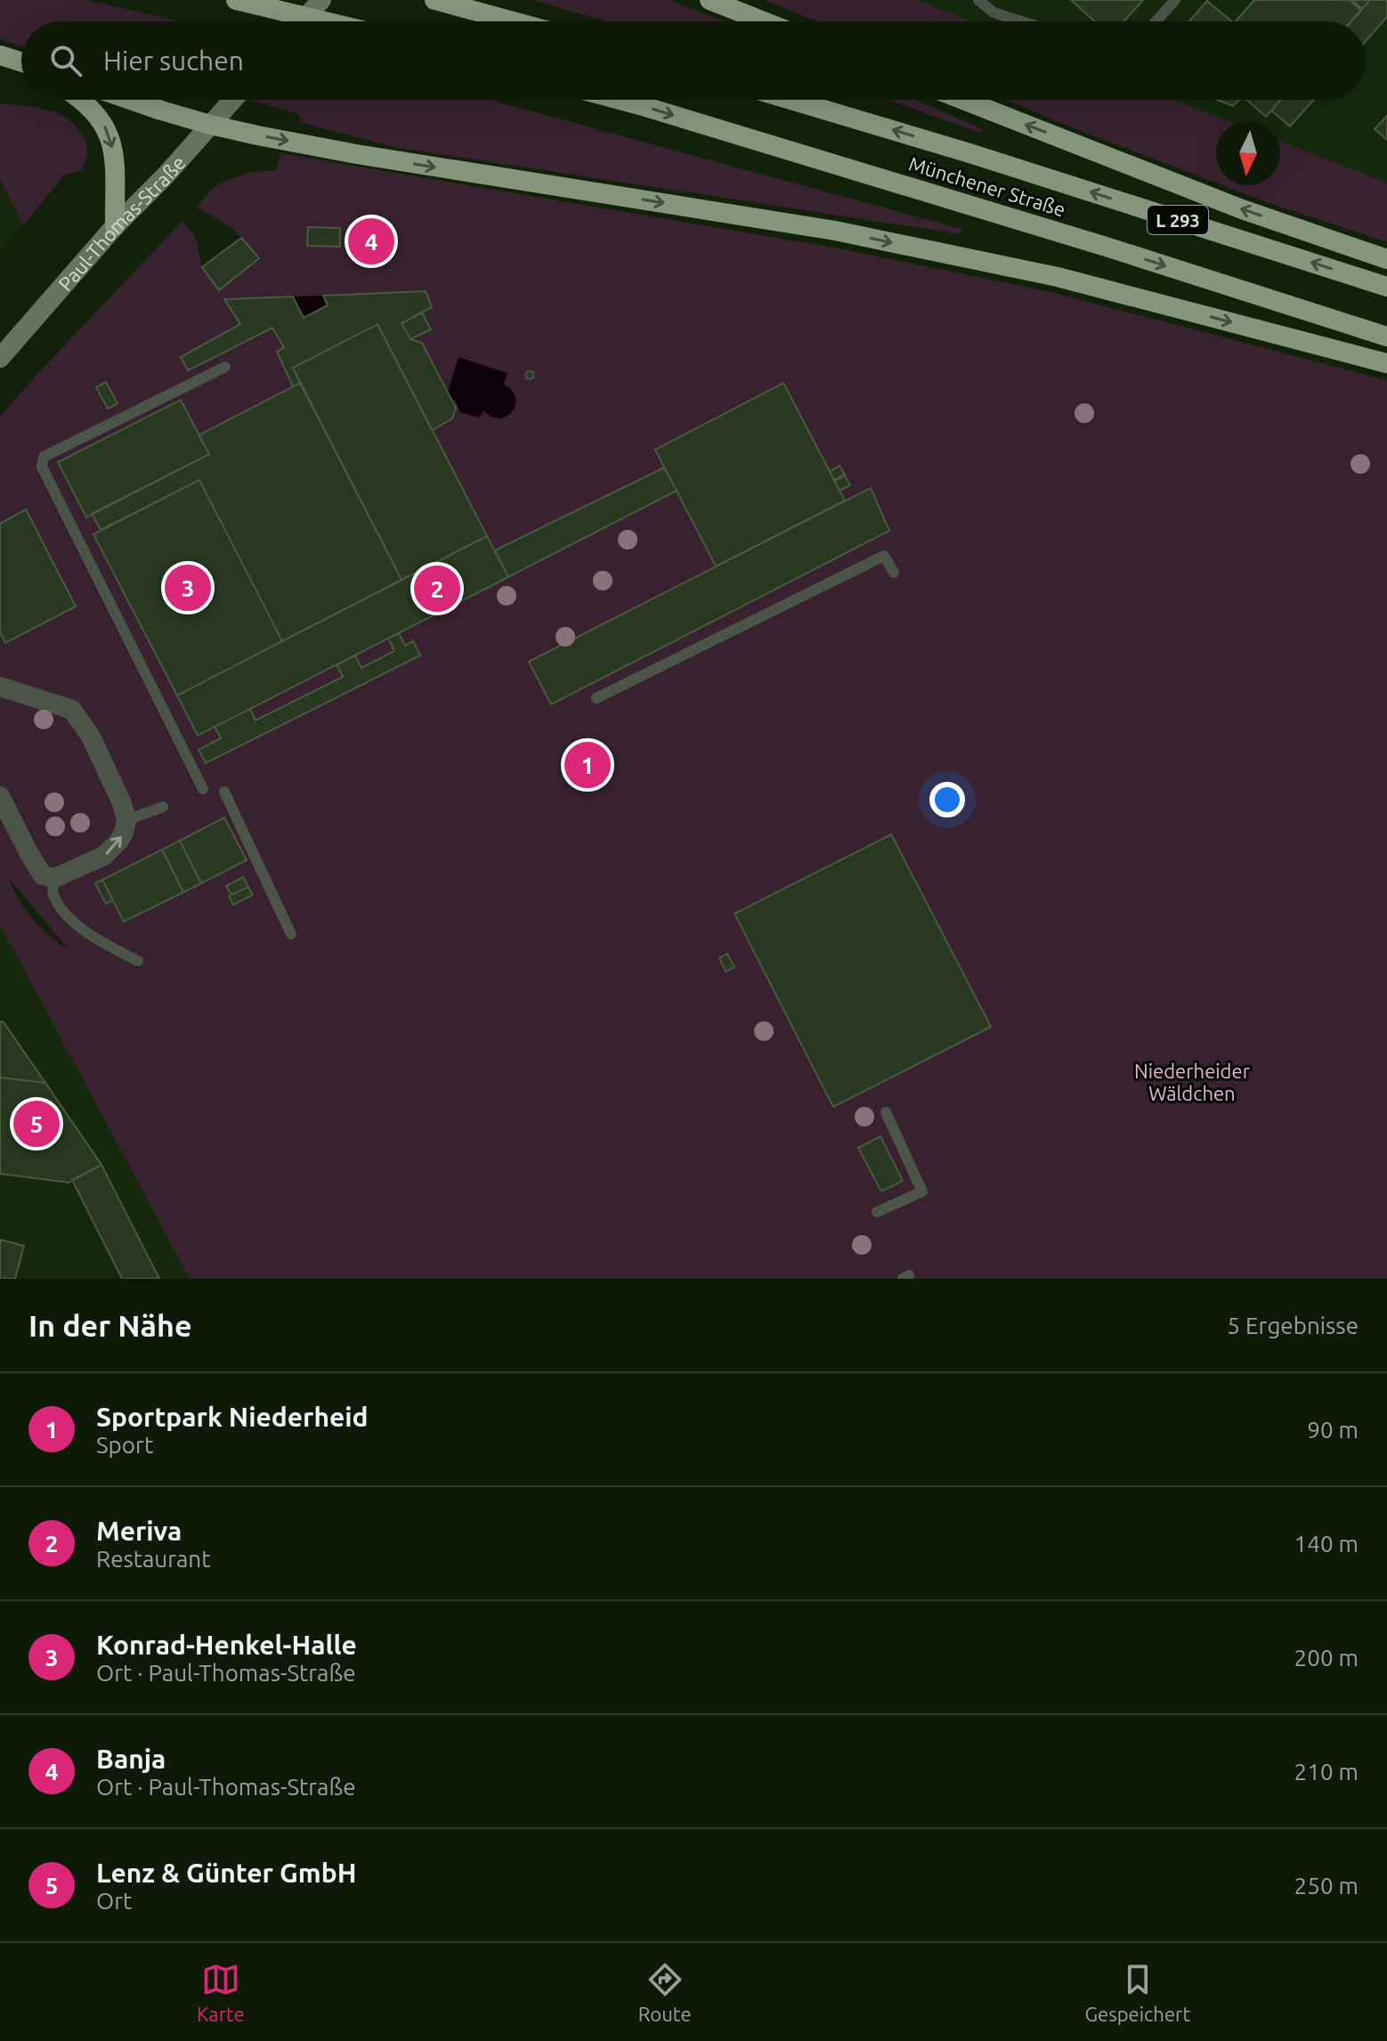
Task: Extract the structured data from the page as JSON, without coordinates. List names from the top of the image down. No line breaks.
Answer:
{"streets":{"highway":["Münchener Straße","L 293"],"main road":["Paul-Thomas-Straße"]},"parks":["Niederheider Wäldchen"],"north":"bottom","page":{"search":"Hier suchen","pins":["4","3","2","1","5"],"heading":["In der Nähe","5 Ergebnisse"],"list":[{"mark":"1","name":"Sportpark Niederheid","note":"Sport","value":"90 m"},{"mark":"2","name":"Meriva","note":"Restaurant","value":"140 m"},{"mark":"3","name":"Konrad-Henkel-Halle","note":"Ort · Paul-Thomas-Straße","value":"200 m"},{"mark":"4","name":"Banja","note":"Ort · Paul-Thomas-Straße","value":"210 m"},{"mark":"5","name":"Lenz & Günter GmbH","note":"Ort","value":"250 m"}],"nav":["Karte","Route","Gespeichert"]}}
